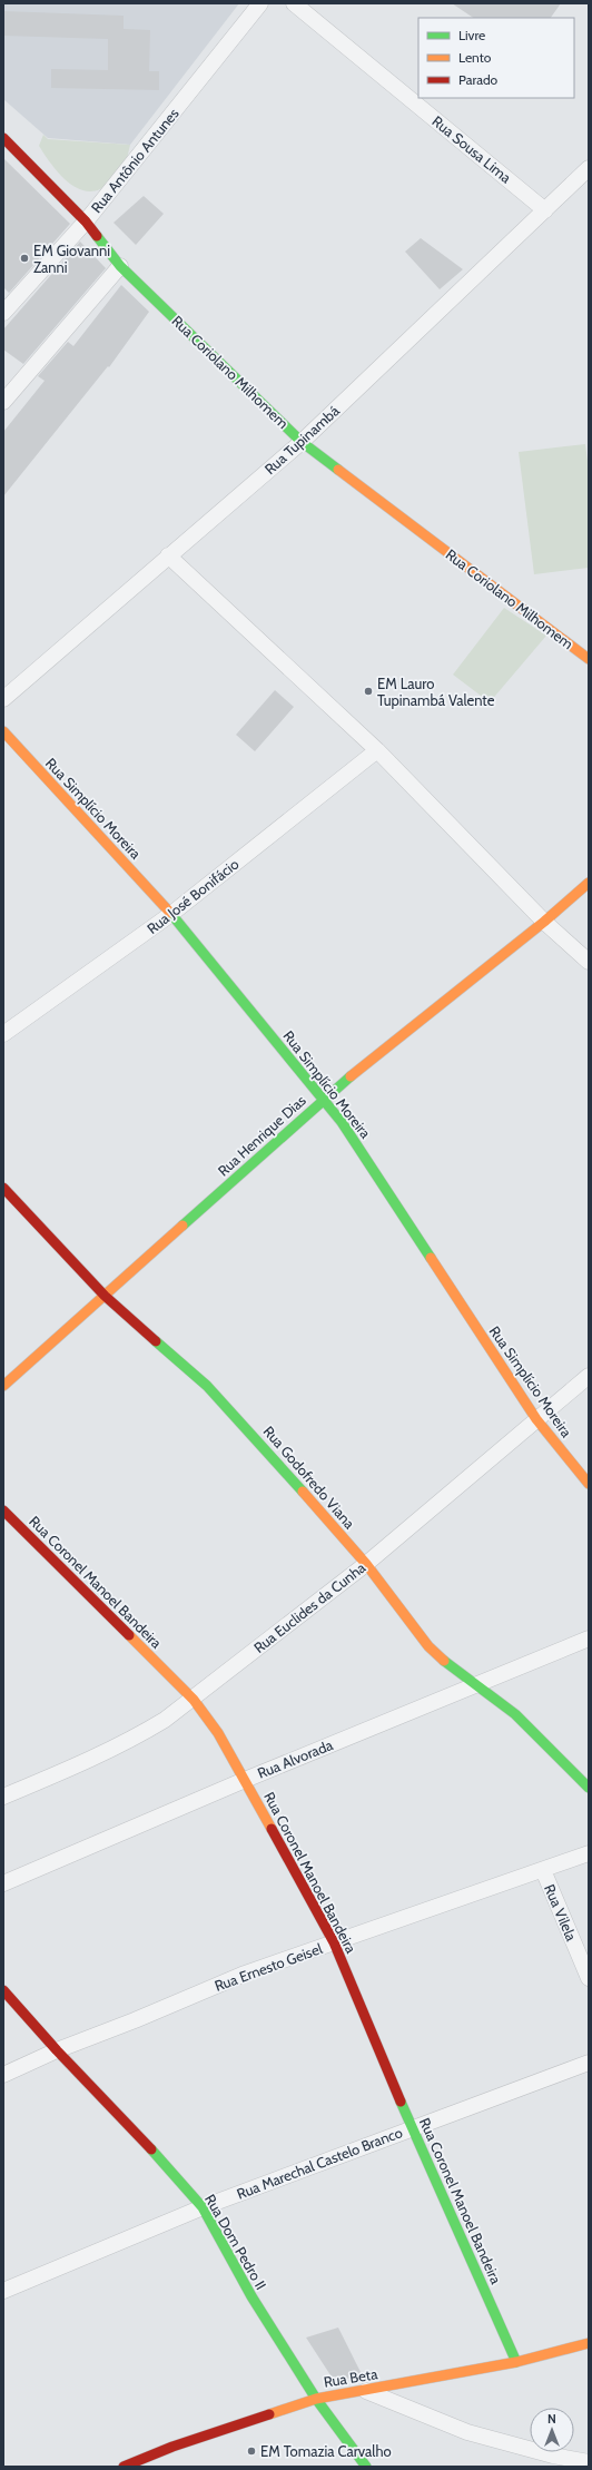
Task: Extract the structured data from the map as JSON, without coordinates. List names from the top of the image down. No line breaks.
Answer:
{"streets":{"street":["Rua Sousa Lima","Rua Antônio Antunes","Rua Coriolano Milhomem","Rua Tupinambá","Rua Simplício Moreira","Rua José Bonifácio","Rua Henrique Dias","Rua Godofredo Viana","Rua Coronel Manoel Bandeira","Rua Euclides da Cunha","Rua Alvorada","Rua Vilela","Rua Ernesto Geisel","Rua Marechal Castelo Branco","Rua Dom Pedro II","Rua Beta"]},"crossings":[["Rua Sousa Lima","Rua Tupinambá"],["Rua Antônio Antunes","Rua Coriolano Milhomem"],["Rua Coriolano Milhomem","Rua Tupinambá"],["Rua Simplício Moreira","Rua José Bonifácio"],["Rua Simplício Moreira","Rua Henrique Dias"],["Rua Simplício Moreira","Rua Euclides da Cunha"],["Rua Henrique Dias","Rua Godofredo Viana"],["Rua Godofredo Viana","Rua Euclides da Cunha"],["Rua Godofredo Viana","Rua Alvorada"],["Rua Coronel Manoel Bandeira","Rua Euclides da Cunha"],["Rua Coronel Manoel Bandeira","Rua Alvorada"],["Rua Coronel Manoel Bandeira","Rua Ernesto Geisel"],["Rua Coronel Manoel Bandeira","Rua Marechal Castelo Branco"],["Rua Coronel Manoel Bandeira","Rua Beta"],["Rua Vilela","Rua Ernesto Geisel"],["Rua Ernesto Geisel","Rua Dom Pedro II"],["Rua Marechal Castelo Branco","Rua Dom Pedro II"],["Rua Dom Pedro II","Rua Beta"]],"places":["EM Giovanni Zanni","EM Lauro Tupinambá Valente","EM Tomazia Carvalho"],"legend":["Livre","Lento","Parado"],"north":"top"}
